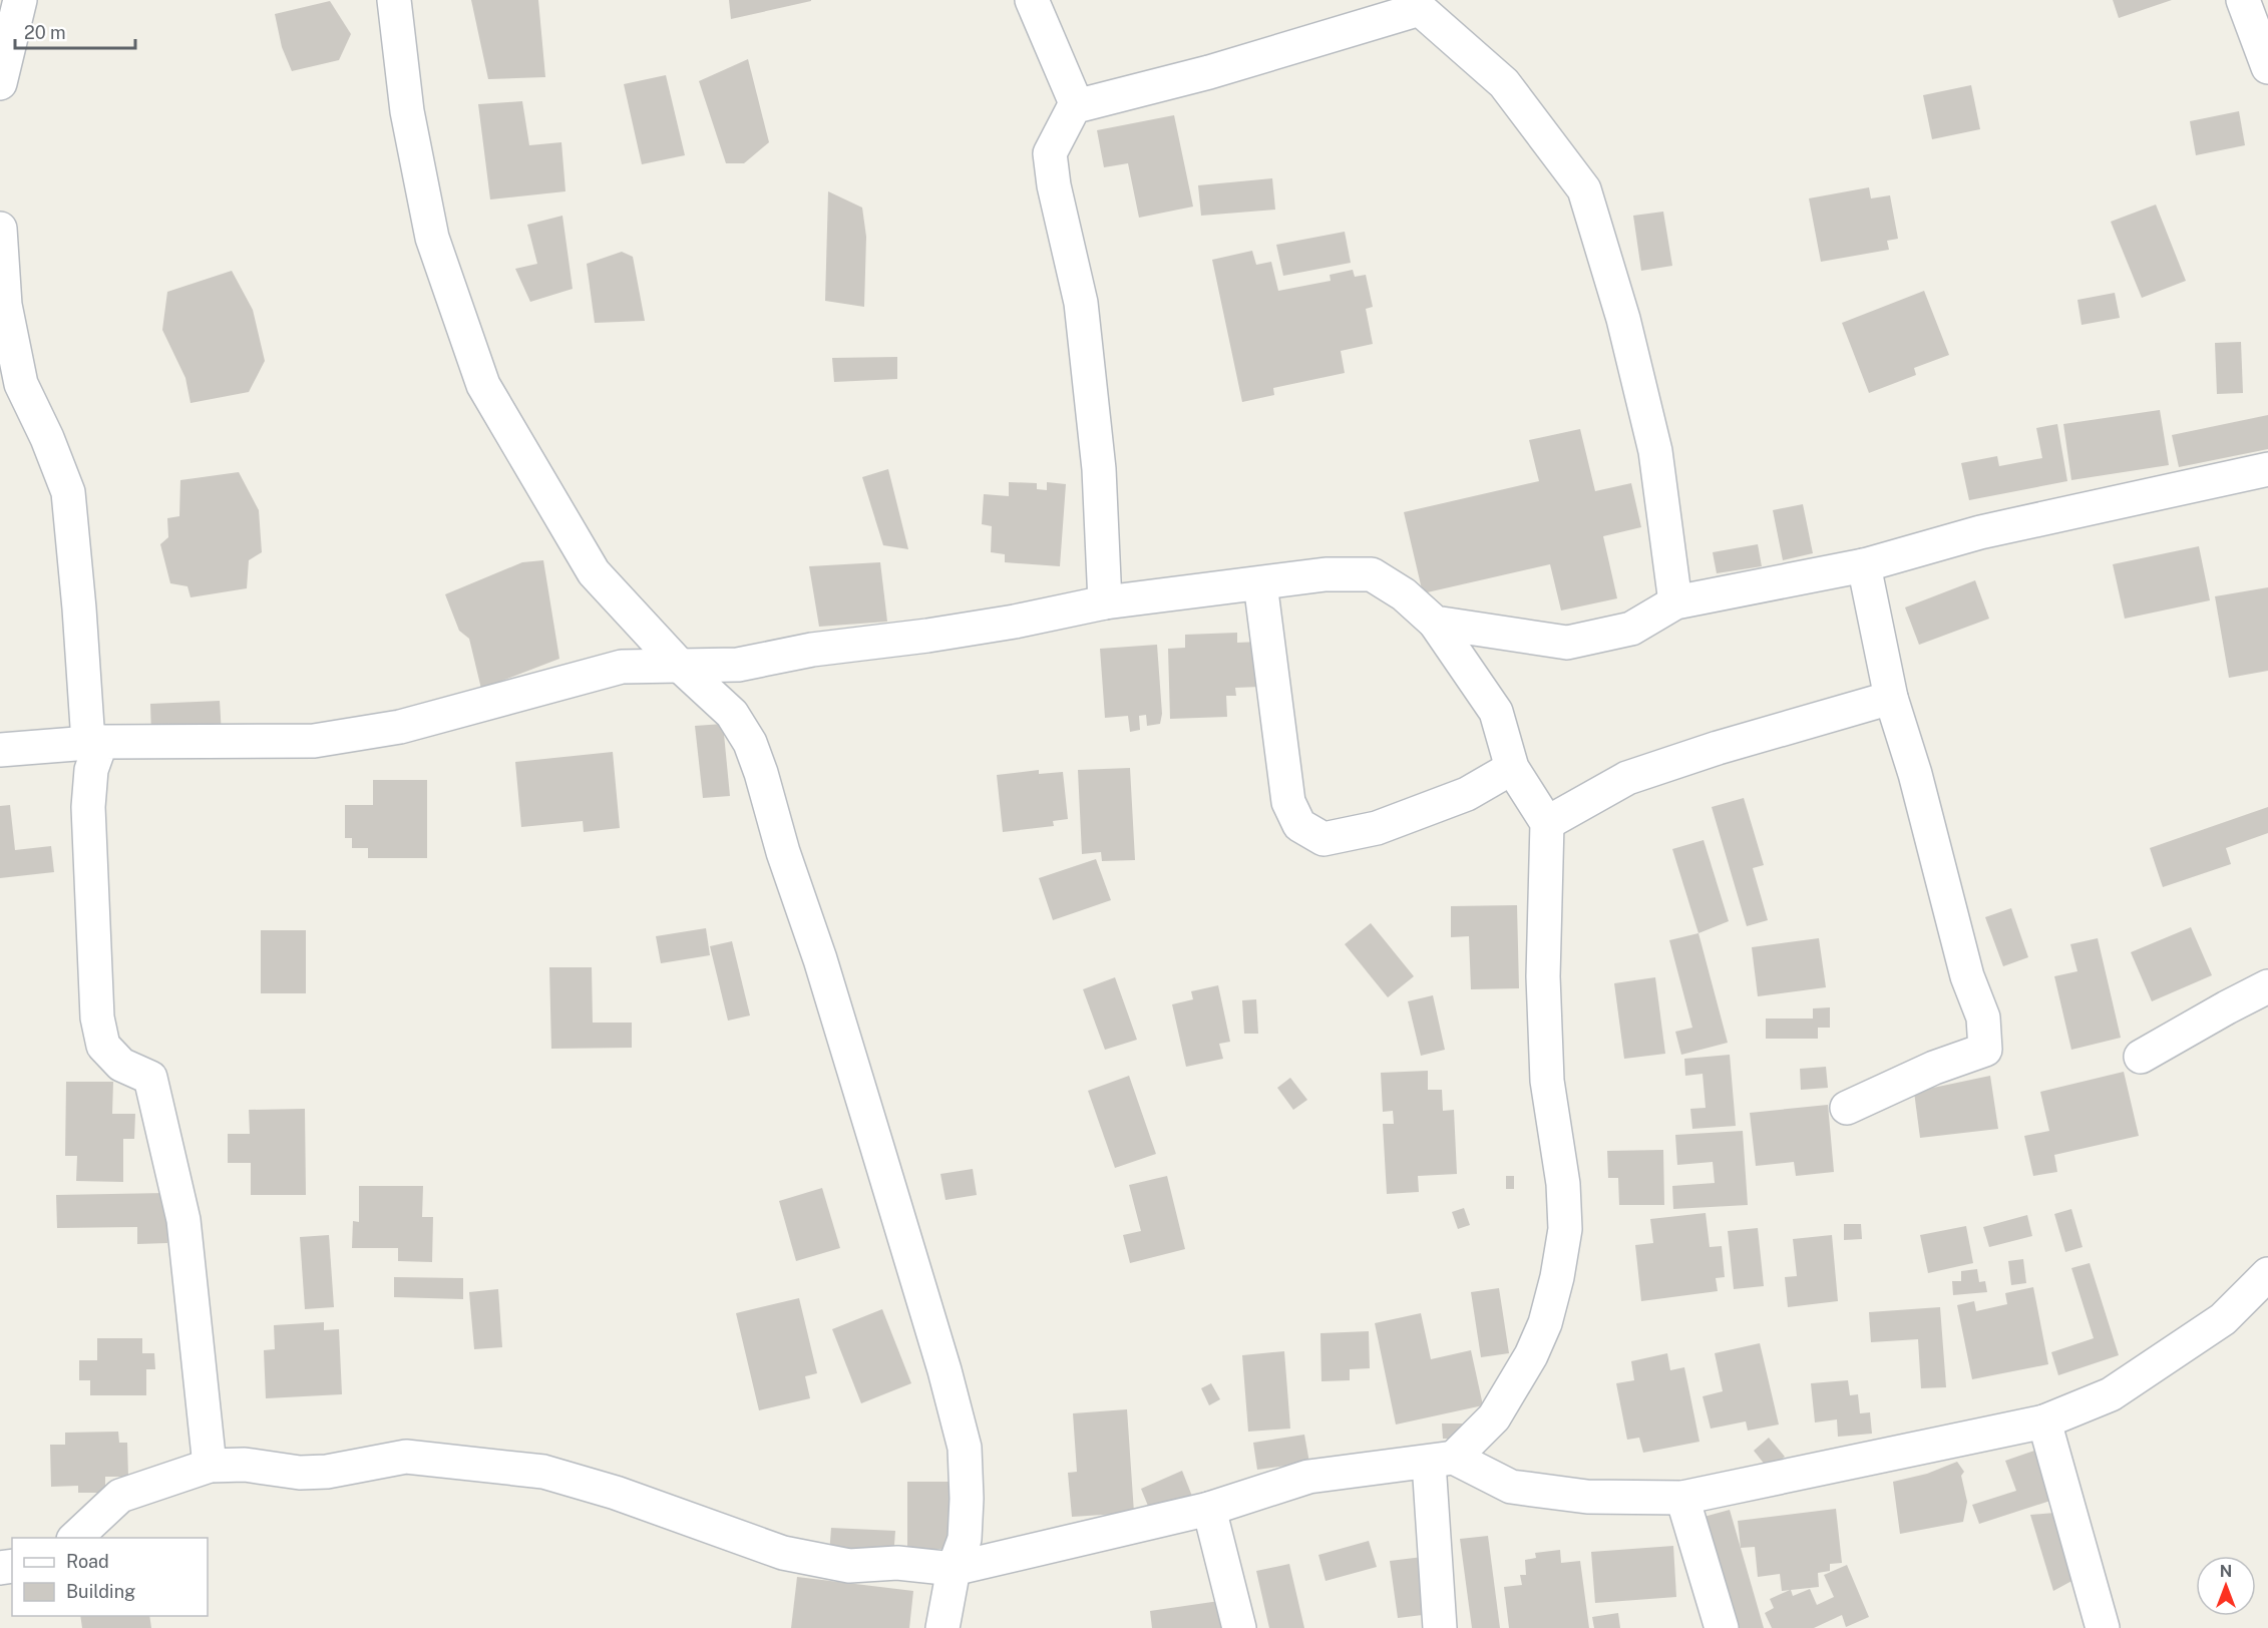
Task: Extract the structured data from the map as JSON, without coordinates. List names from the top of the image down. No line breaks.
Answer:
{"legend":["Road","Building"],"scale_bar":"20 m","north":"top"}
